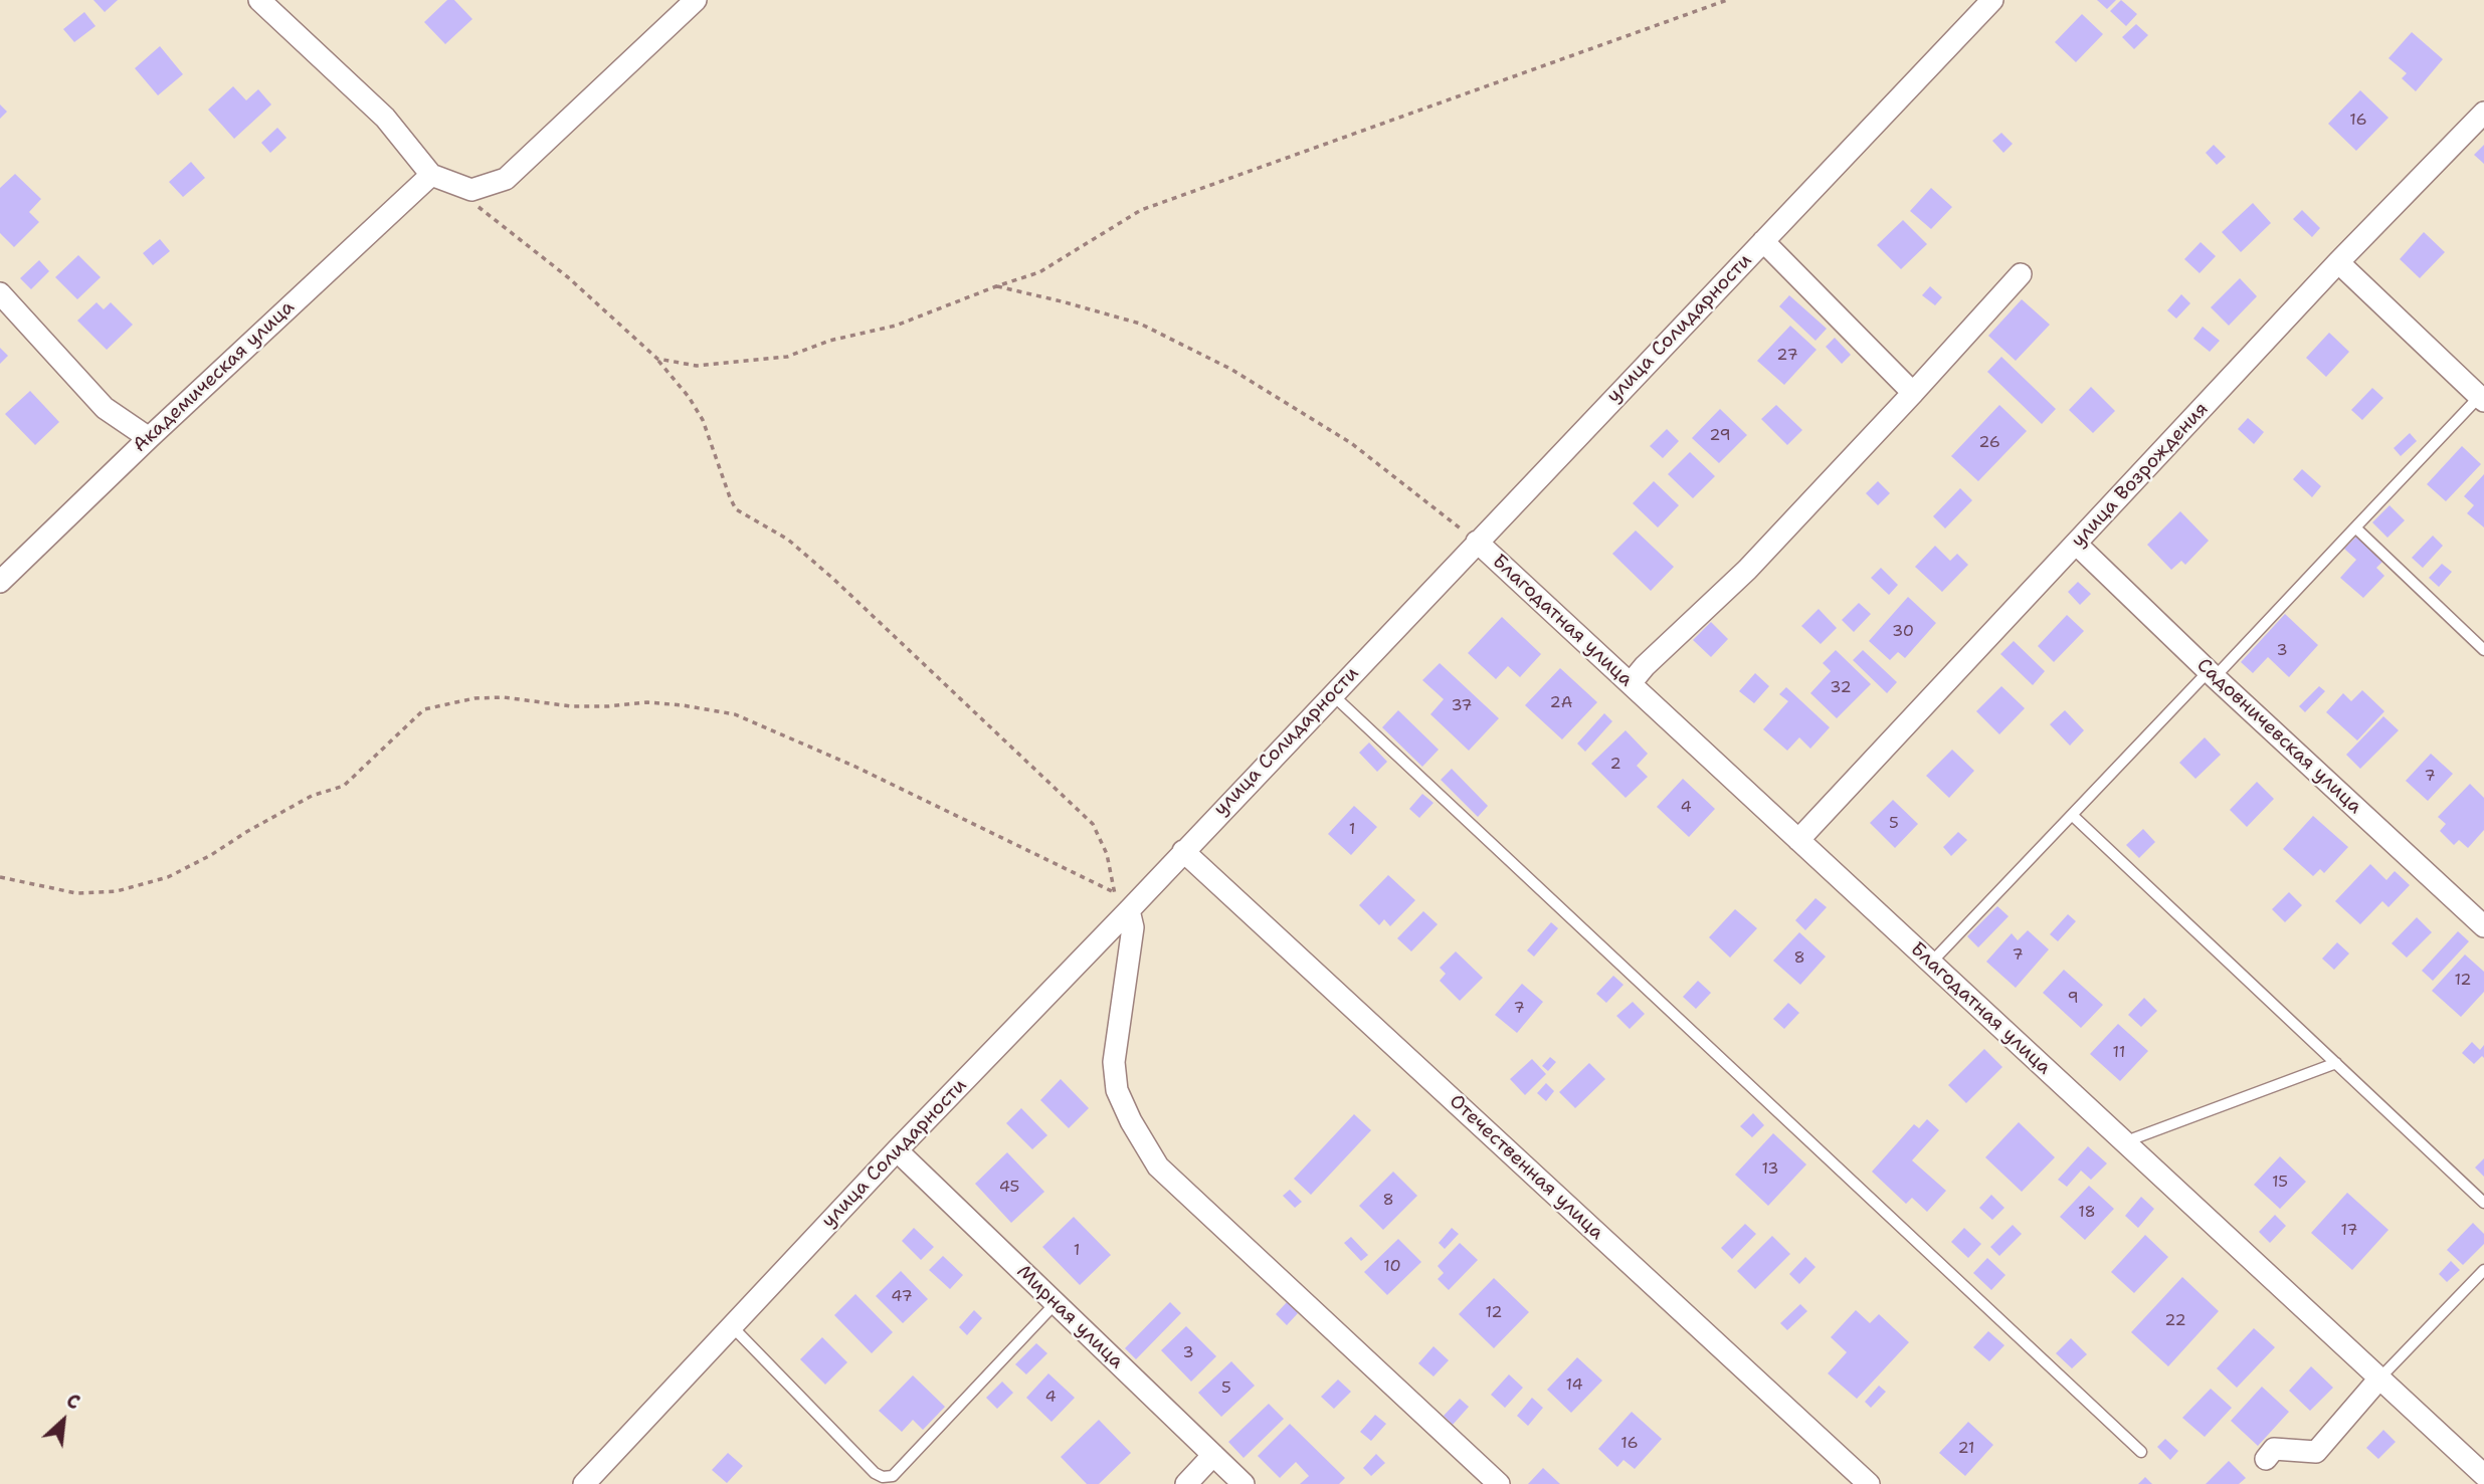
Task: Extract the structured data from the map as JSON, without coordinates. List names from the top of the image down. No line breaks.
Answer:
{"streets":{"street":["улица Солидарности","Академическая улица","улица Возрождения","Благодатная улица","Садовничевская улица","Отечественная улица","Мирная улица"]},"crossings":[["улица Солидарности","Благодатная улица"],["улица Солидарности","Отечественная улица"],["улица Солидарности","Мирная улица"],["улица Возрождения","Благодатная улица"],["улица Возрождения","Садовничевская улица"]],"house_numbers":["16","27","29","26","30","3","32","2А","37","2","7","4","5","1","7","8","12","9","7","11","13","15","45","8","18","17","1","10","47","12","22","3","14","5","4","16","21"],"north":"top right"}
